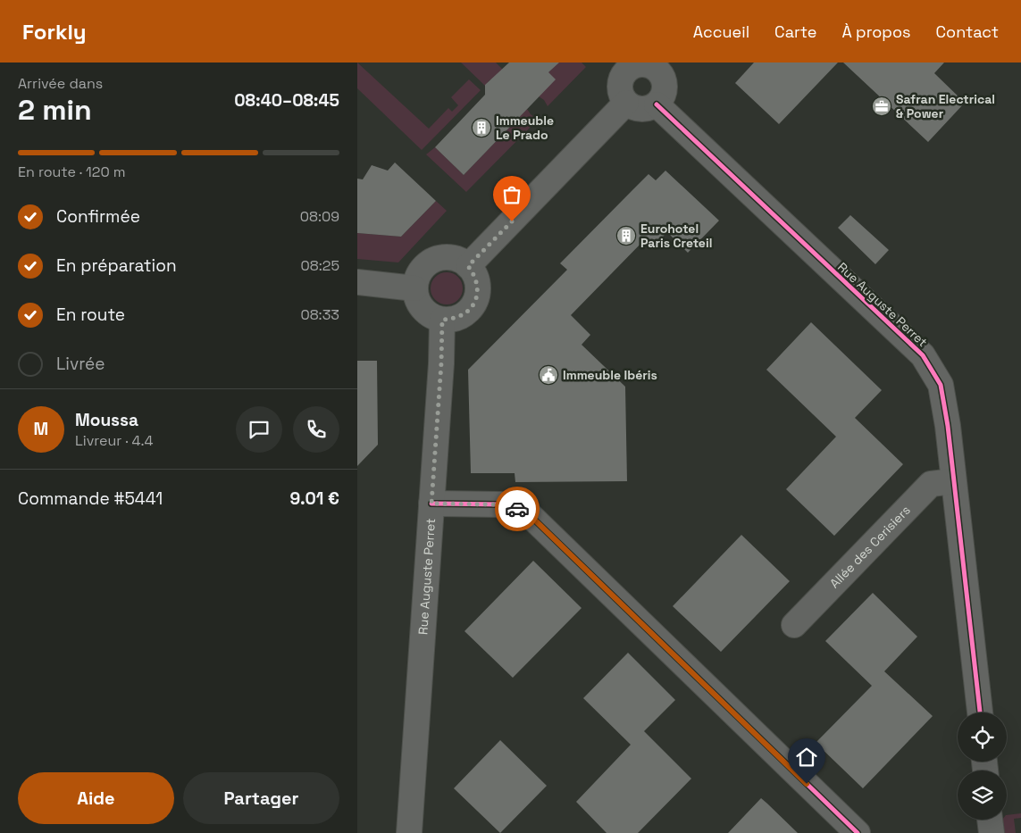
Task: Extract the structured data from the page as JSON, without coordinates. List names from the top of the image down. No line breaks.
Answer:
{"streets":{"street":["Rue Auguste Perret","Allée des Cerisiers"]},"crossings":[["Rue Auguste Perret","Allée des Cerisiers"]],"places":{"office":["Safran Electrical & Power"],"building":["Immeuble Le Prado","Eurohotel Paris Creteil"],"public building":["Immeuble Ibéris"]},"page":{"header":"Forkly","nav":["Accueil","Carte","À propos","Contact"],"heading":["2 min","Arrivée dans","08:40–08:45"],"panel":["Moussa","Livreur · 4.4","Commande #5441","9.01 €"],"bar":"En route · 120 m","list":[["Confirmée","08:09"],["En préparation","08:25"],["En route","08:33"],"Livrée"],"round":"M","buttons":["Aide","Partager"]}}
